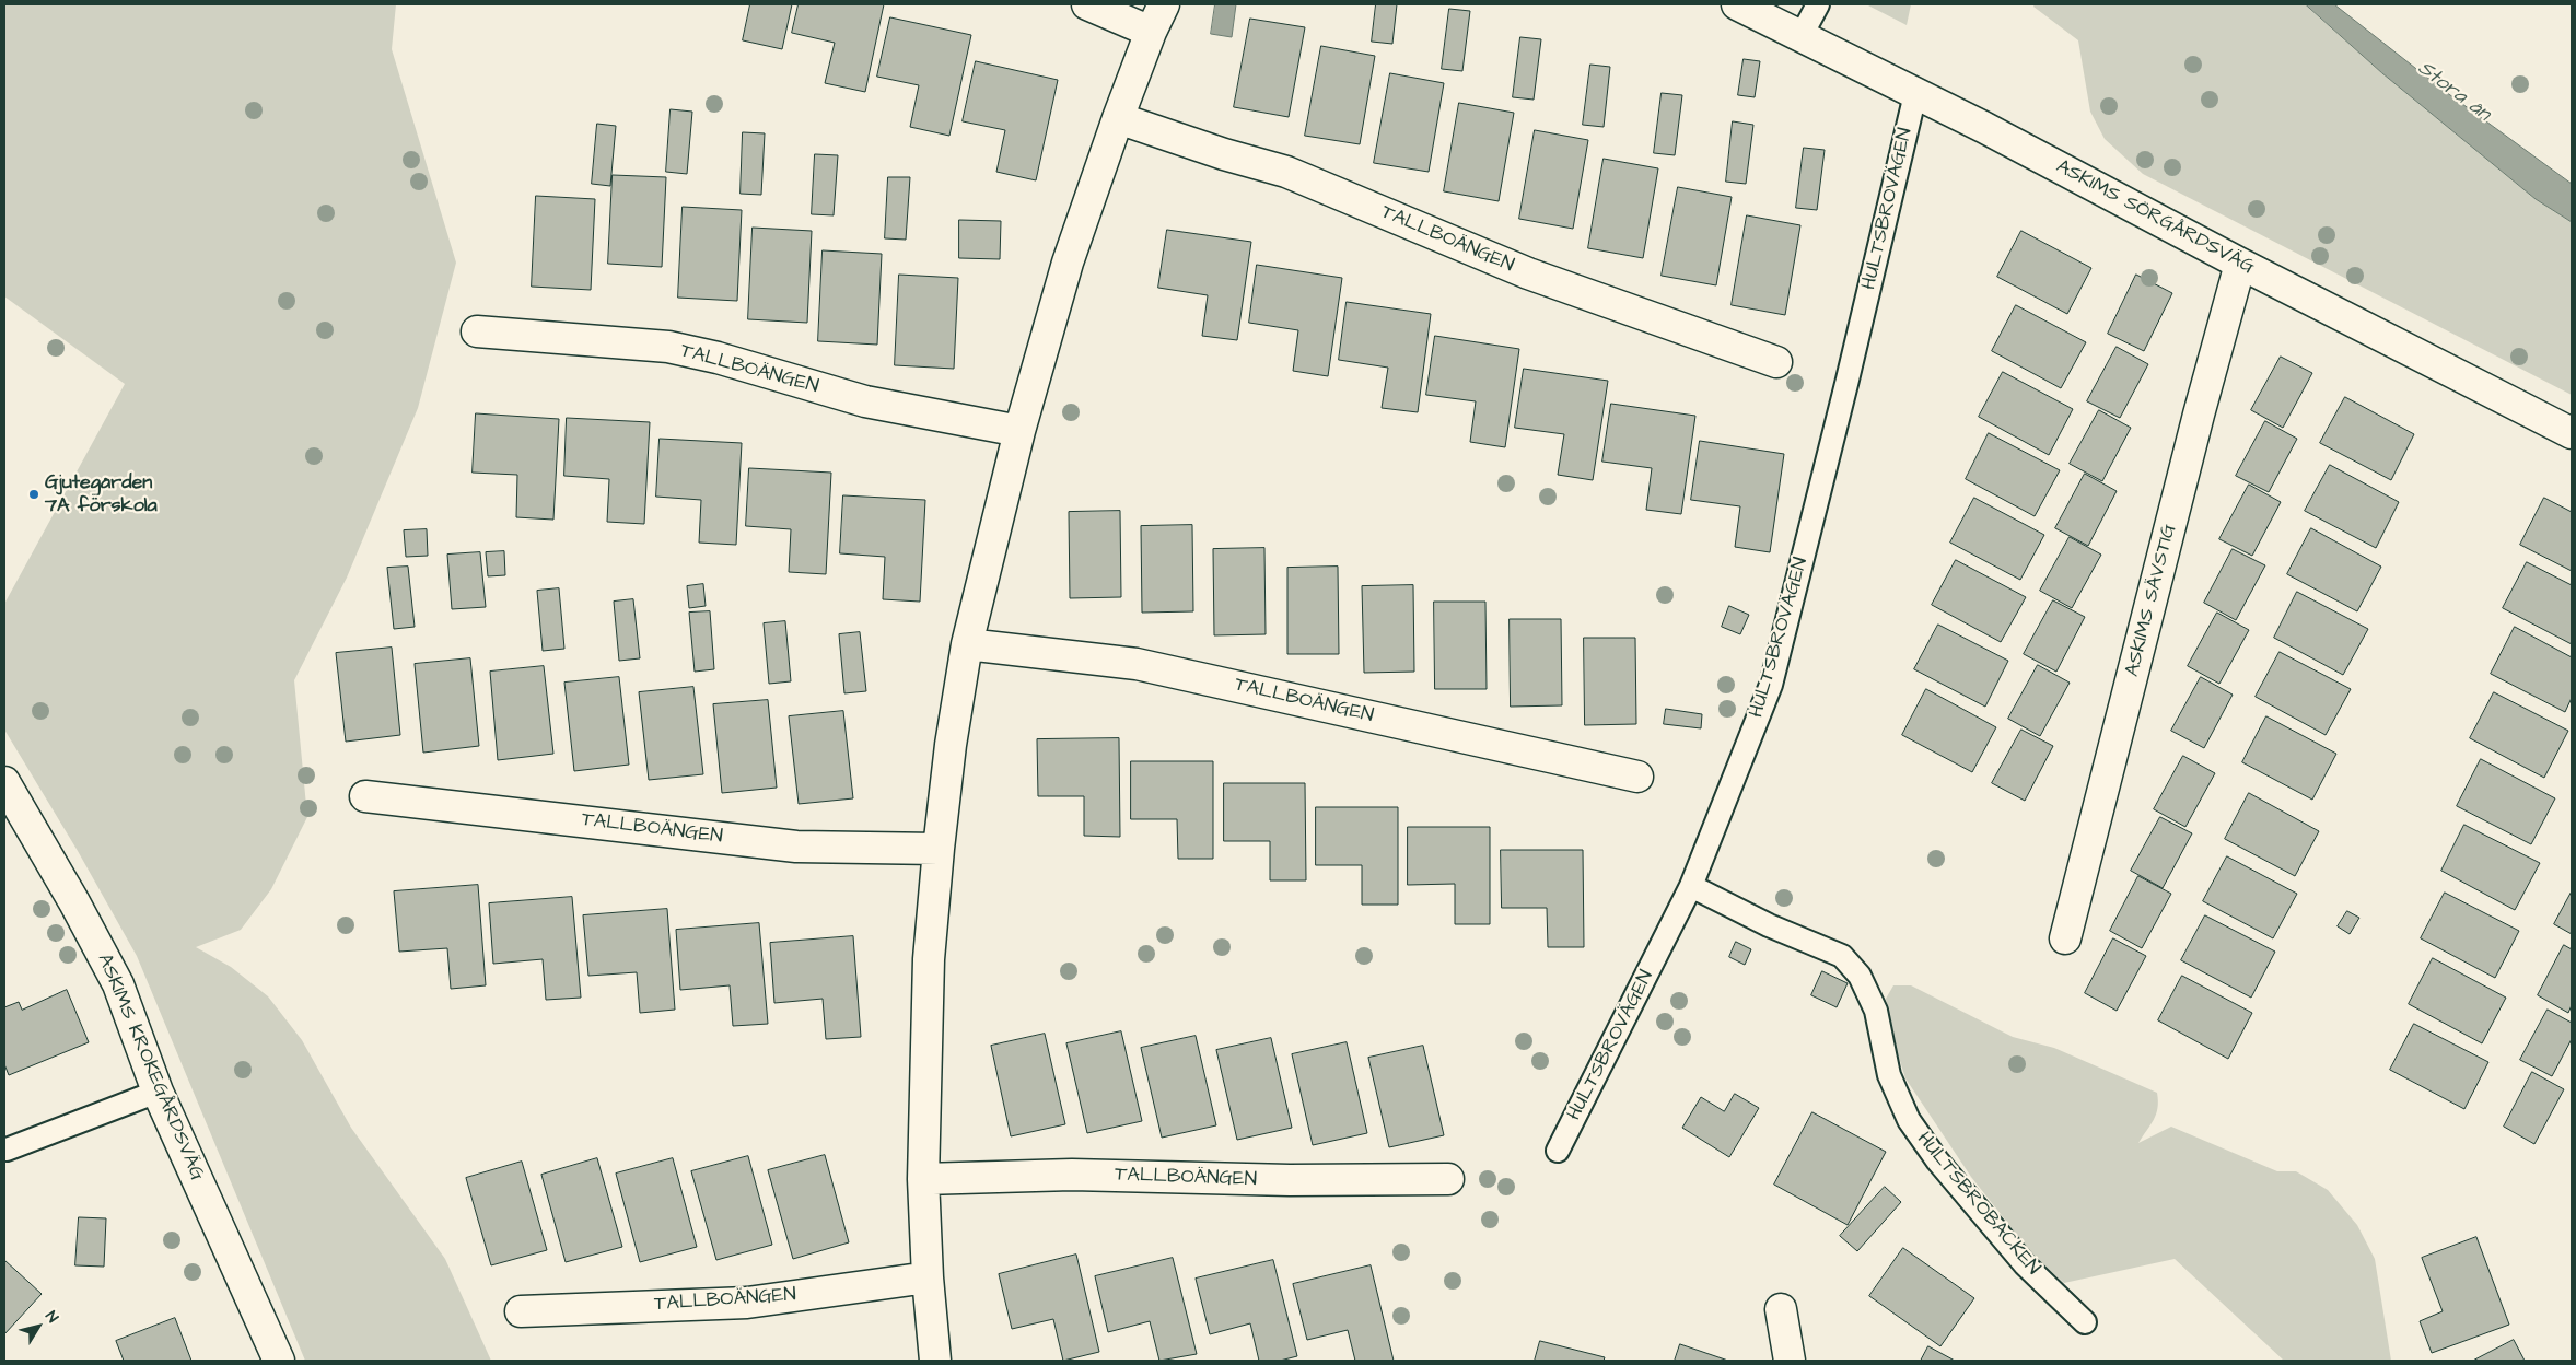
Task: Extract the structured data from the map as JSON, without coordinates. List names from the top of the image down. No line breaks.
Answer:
{"streets":{"street":["ASKIMS SÖRGÅRDSVÄG","TALLBOÄNGEN","ASKIMS SÄVSTIG","ASKIMS KROKEGÅRDSVÄG"],"lane":["HULTSBROVÄGEN","HULTSBROBACKEN"]},"crossings":[["HULTSBROVÄGEN","ASKIMS SÖRGÅRDSVÄG"],["HULTSBROVÄGEN","HULTSBROBACKEN"],["ASKIMS SÖRGÅRDSVÄG","ASKIMS SÄVSTIG"]],"water":["Stora ån"],"places":["Gjutegården 7A förskola"],"north":"top right"}
